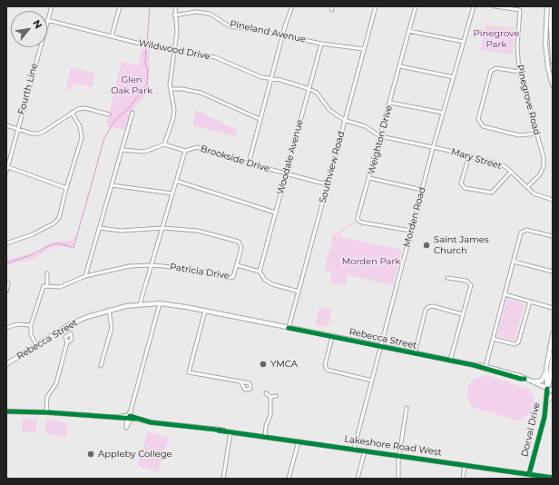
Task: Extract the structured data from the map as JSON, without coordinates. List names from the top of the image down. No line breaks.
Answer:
{"streets":{"main road":["Rebecca Street","Dorval Drive","Lakeshore Road West"],"street":["Pineland Avenue","Wildwood Drive","Fourth Line","Pinegrove Road","Weighton Drive","Woodale Avenue","Brookside Drive","Mary Street","Southview Road","Morden Road","Patricia Drive"]},"crossings":[["Pineland Avenue","Woodale Avenue"],["Pineland Avenue","Southview Road"],["Wildwood Drive","Fourth Line"],["Wildwood Drive","Weighton Drive"],["Wildwood Drive","Woodale Avenue"],["Wildwood Drive","Mary Street"],["Wildwood Drive","Southview Road"],["Wildwood Drive","Morden Road"],["Pinegrove Road","Mary Street"],["Weighton Drive","Morden Road"],["Woodale Avenue","Brookside Drive"],["Brookside Drive","Southview Road"],["Mary Street","Morden Road"],["Southview Road","Rebecca Street"],["Morden Road","Rebecca Street"],["Morden Road","Lakeshore Road West"],["Rebecca Street","Dorval Drive"],["Dorval Drive","Lakeshore Road West"]],"parks":["Pinegrove Park","Glen Oak Park","Morden Park"],"places":["Saint James Church","YMCA","Appleby College"],"north":"top right"}
